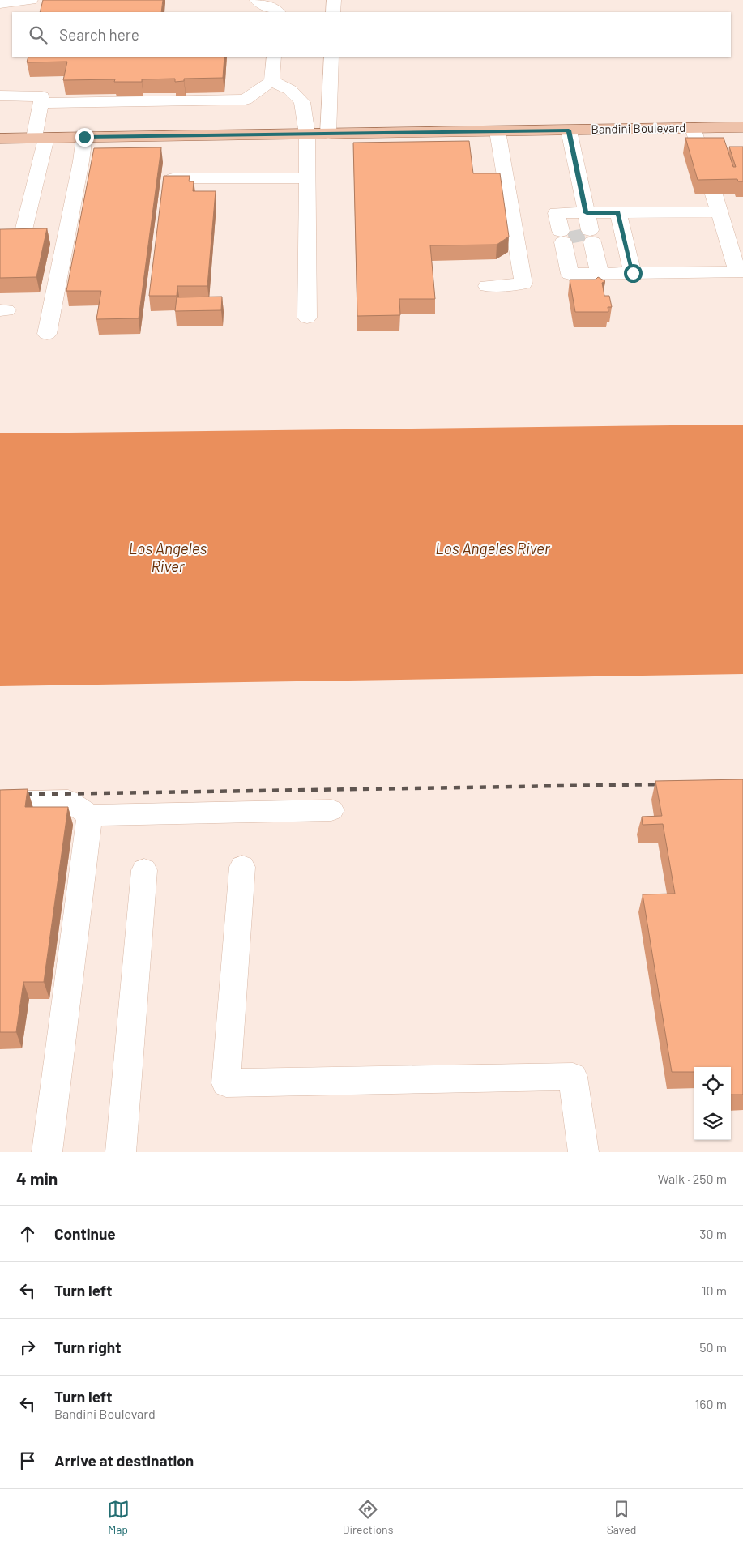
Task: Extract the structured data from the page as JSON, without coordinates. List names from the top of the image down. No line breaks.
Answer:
{"streets":{"main road":["Bandini Boulevard"]},"water":["Los Angeles River"],"page":{"search":"Search here","heading":["4 min","Walk · 250 m"],"list":[["Continue","30 m"],["Turn left","10 m"],["Turn right","50 m"],["Turn left","Bandini Boulevard","160 m"],"Arrive at destination"],"nav":["Map","Directions","Saved"]}}
